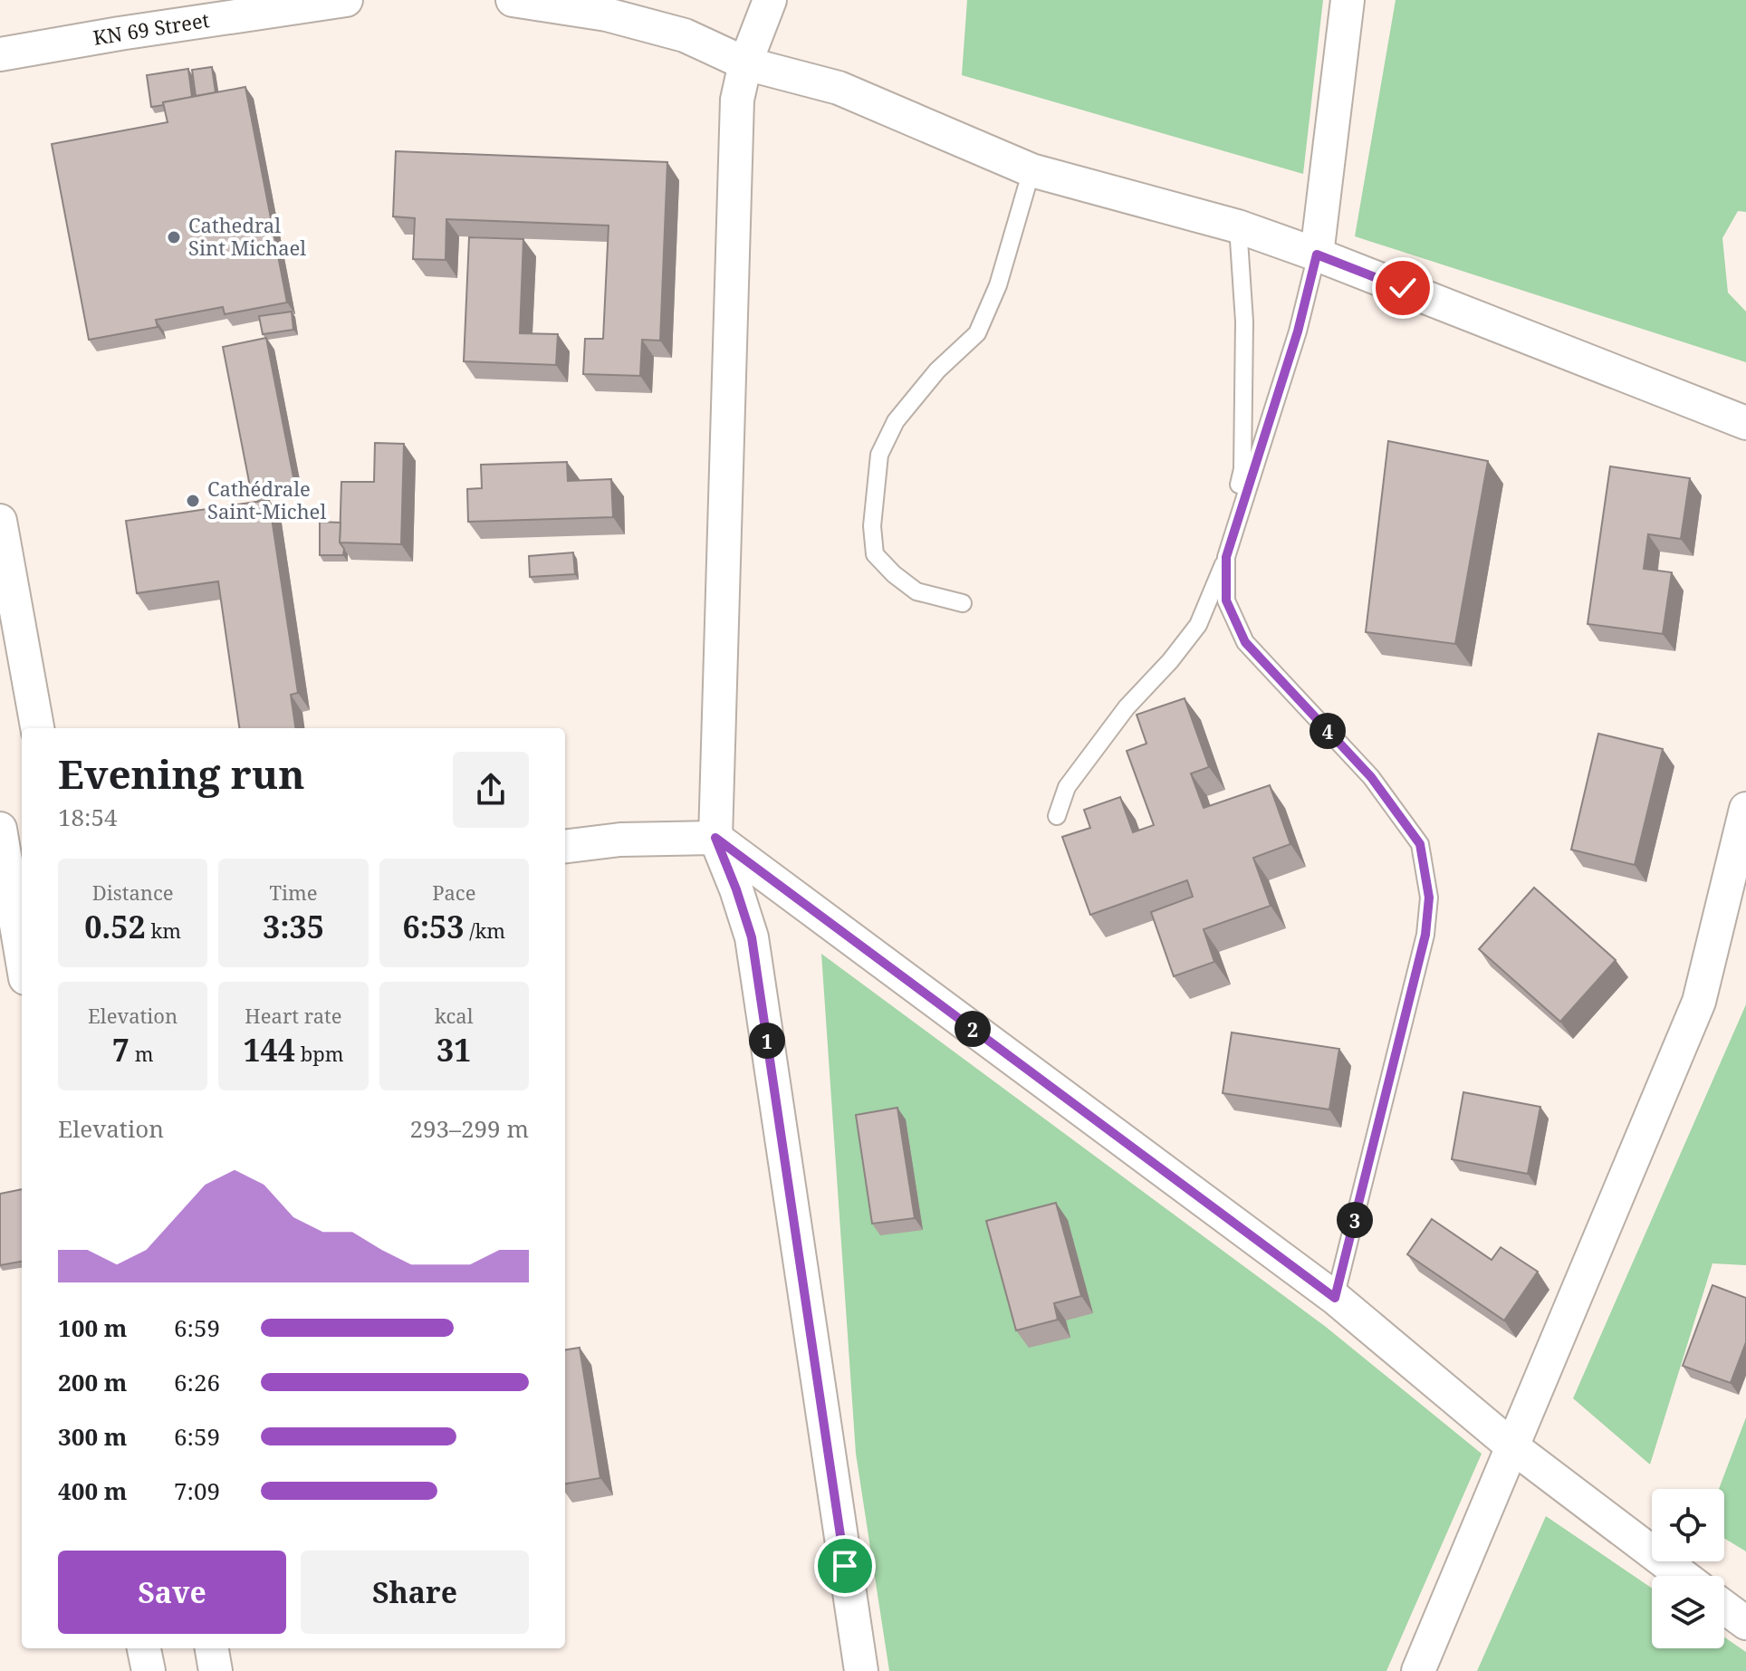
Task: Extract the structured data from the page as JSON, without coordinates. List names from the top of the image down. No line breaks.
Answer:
{"streets":{"street":["KN 69 Street"]},"places":["Cathedral Sint Michael","Cathédrale Saint-Michel"],"page":{"pins":["4","2","1","3"],"heading":["Evening run","18:54"],"stats":[["Distance","0.52 km"],["Time","3:35"],["Pace","6:53 /km"],["Elevation","7 m"],["Heart rate","144 bpm"],["kcal","31"]],"chart":["Elevation","293–299 m"],"list":[{"name":"100 m","note":"6:59"},{"name":"200 m","note":"6:26"},{"name":"300 m","note":"6:59"},{"name":"400 m","note":"7:09"}],"buttons":["Save","Share"]}}
